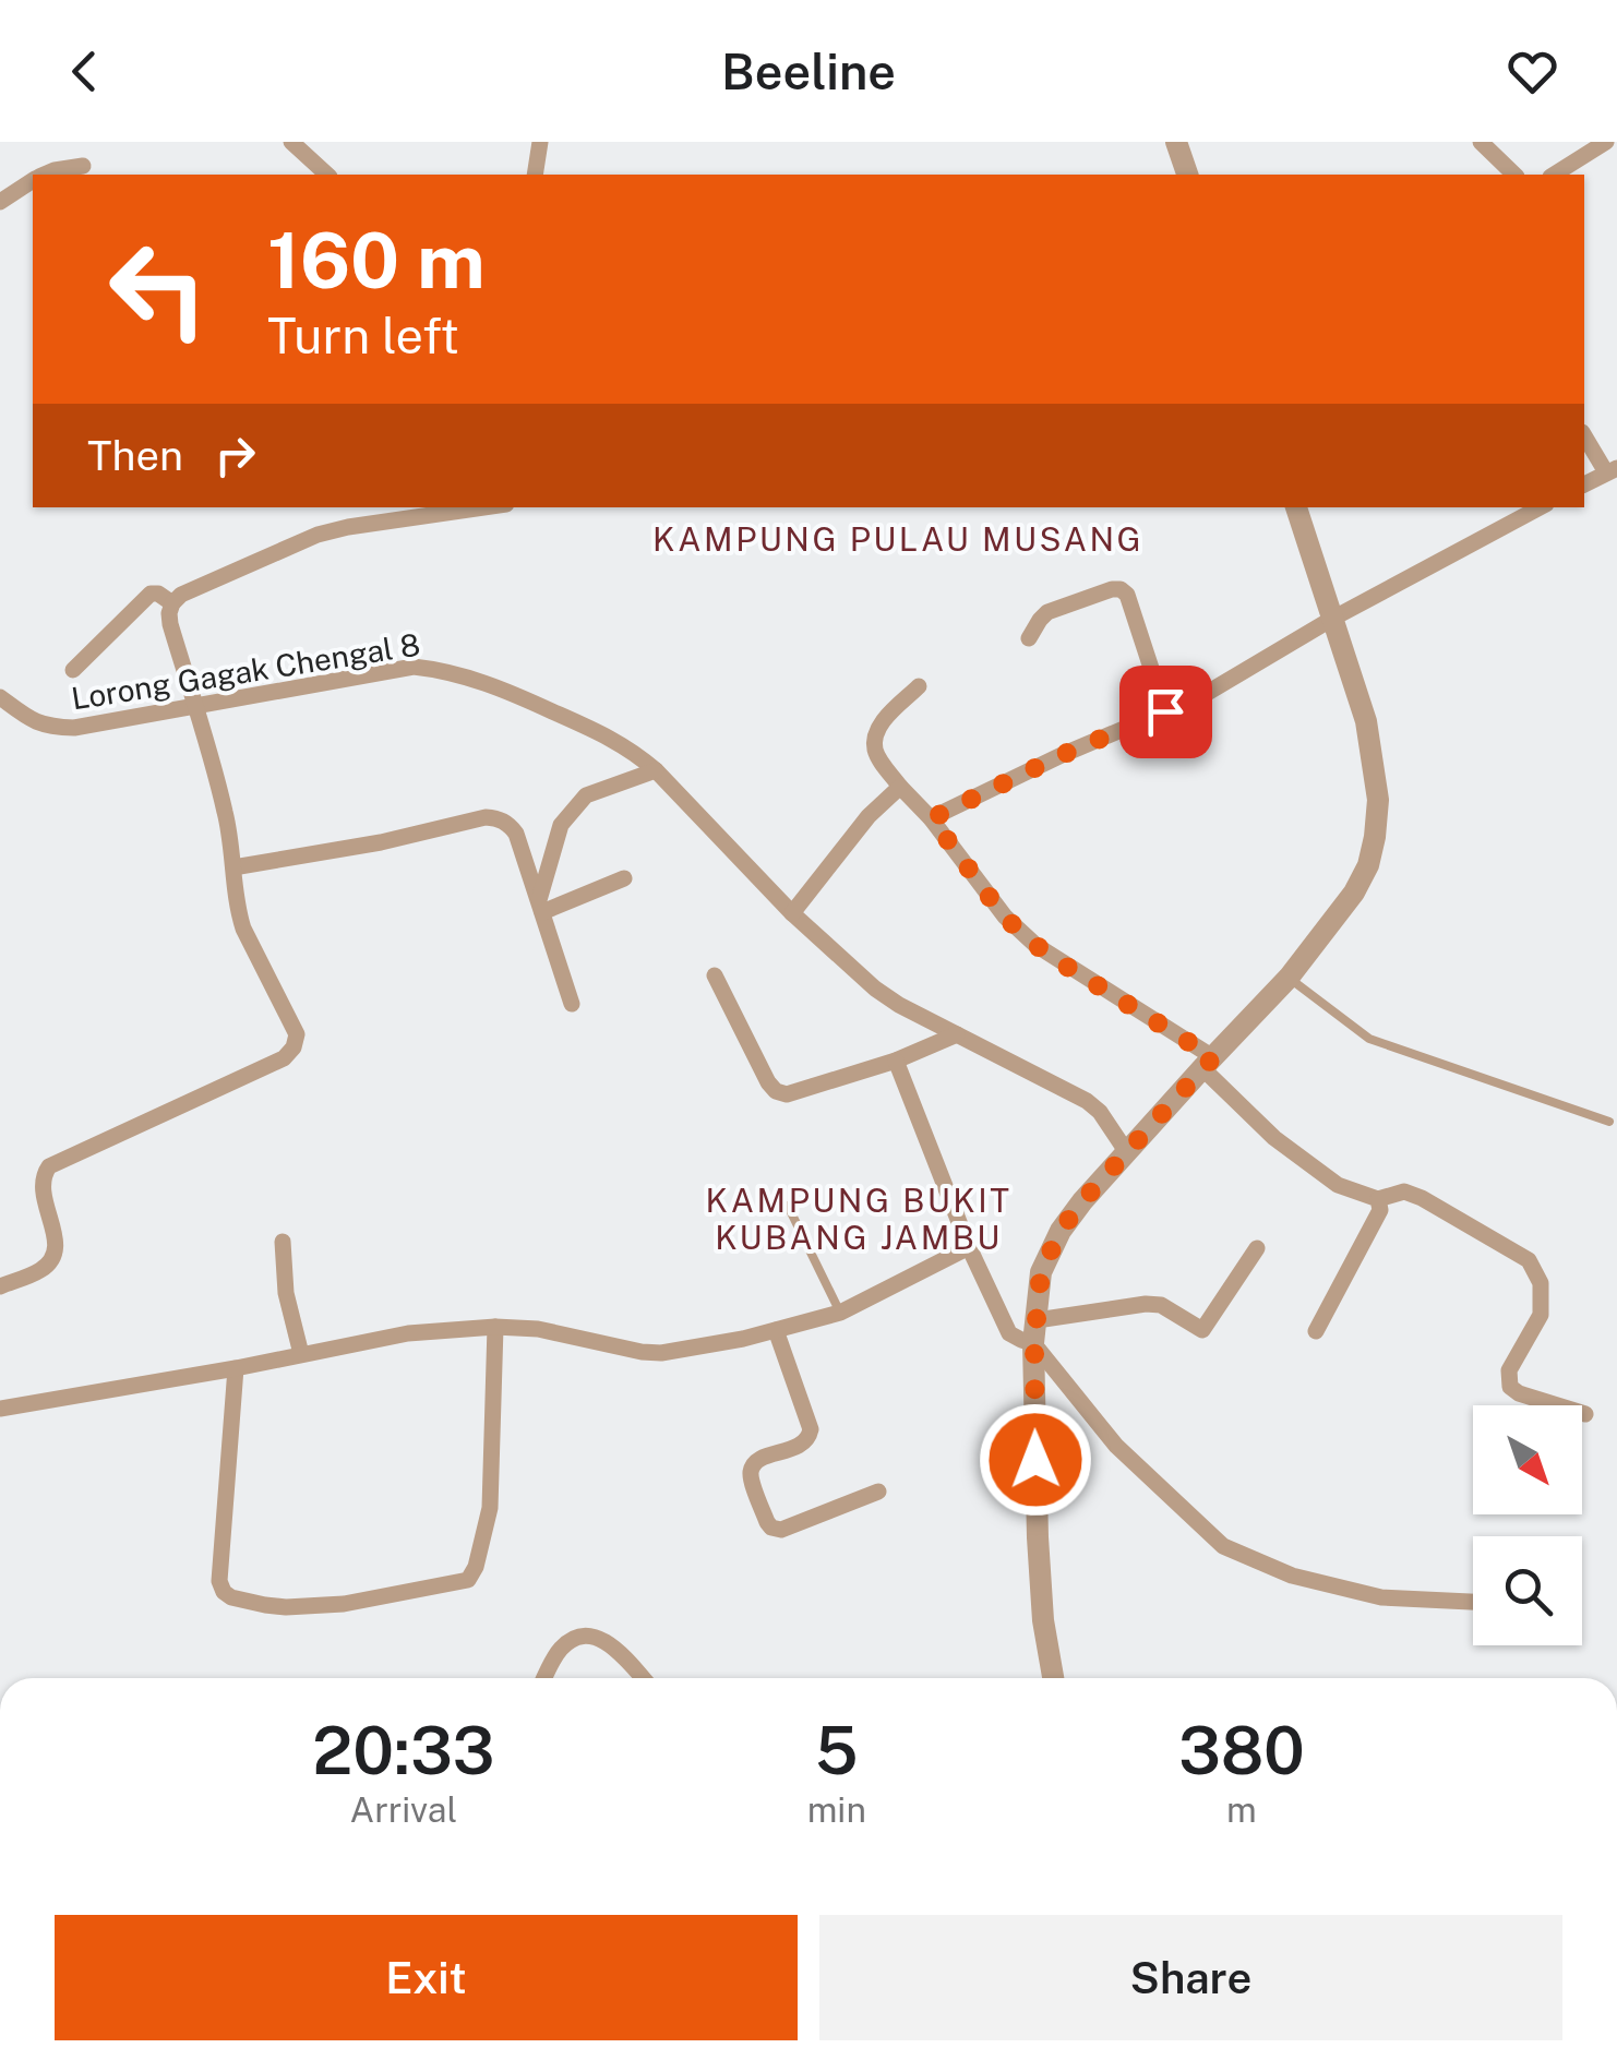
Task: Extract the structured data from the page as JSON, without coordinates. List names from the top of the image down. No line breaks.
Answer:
{"streets":{"street":["Lorong Gagak Chengal 8"]},"districts":["KAMPUNG PULAU MUSANG","KAMPUNG BUKIT KUBANG JAMBU"],"north":"bottom right","page":{"header":"Beeline","turn":["160 m","Turn left"],"then":"Then","eta":["20:33","Arrival","5","min","380","m"],"buttons":["Exit","Share"]}}
